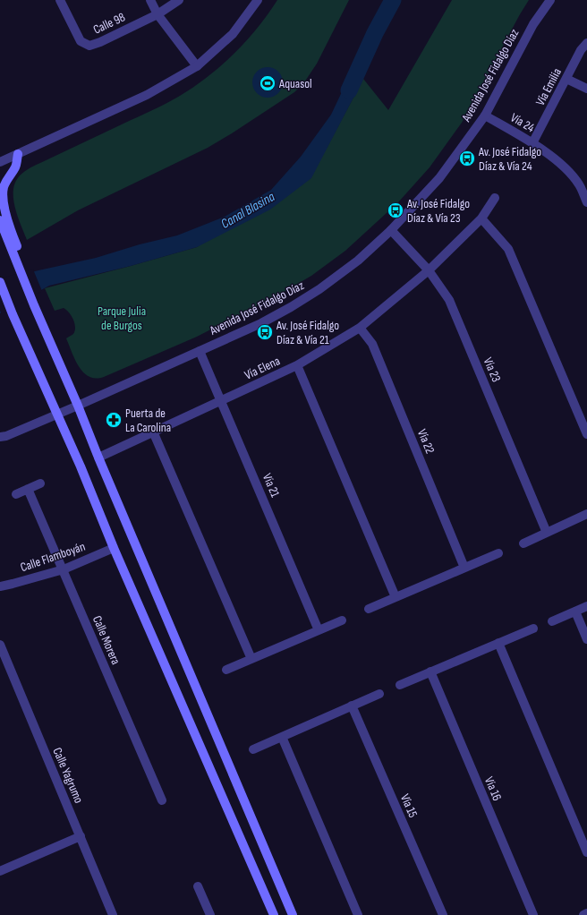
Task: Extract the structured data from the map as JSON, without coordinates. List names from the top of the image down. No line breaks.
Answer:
{"streets":{"street":["Calle 98","Avenida José Fidalgo Díaz","Vía Emilia","Vía 24","Vía Elena","Vía 23","Vía 22","Vía 21","Calle Flamboyán","Calle Morera","Calle Yagrumo","Vía 16","Vía 15"]},"crossings":[["Avenida José Fidalgo Díaz","Vía 24"],["Avenida José Fidalgo Díaz","Vía 23"],["Avenida José Fidalgo Díaz","Vía 21"],["Vía Emilia","Vía 24"],["Vía Elena","Vía 23"],["Vía Elena","Vía 22"],["Vía Elena","Vía 21"],["Calle Flamboyán","Calle Morera"]],"water":["Canal Blasina"],"parks":["Parque Julia de Burgos"],"places":{"sports":["Aquasol"],"bus stop":["Av. José Fidalgo Díaz & Vía 24","Av. José Fidalgo Díaz & Vía 23","Av. José Fidalgo Díaz & Vía 21"],"pharmacy":["Puerta de La Carolina"]}}
